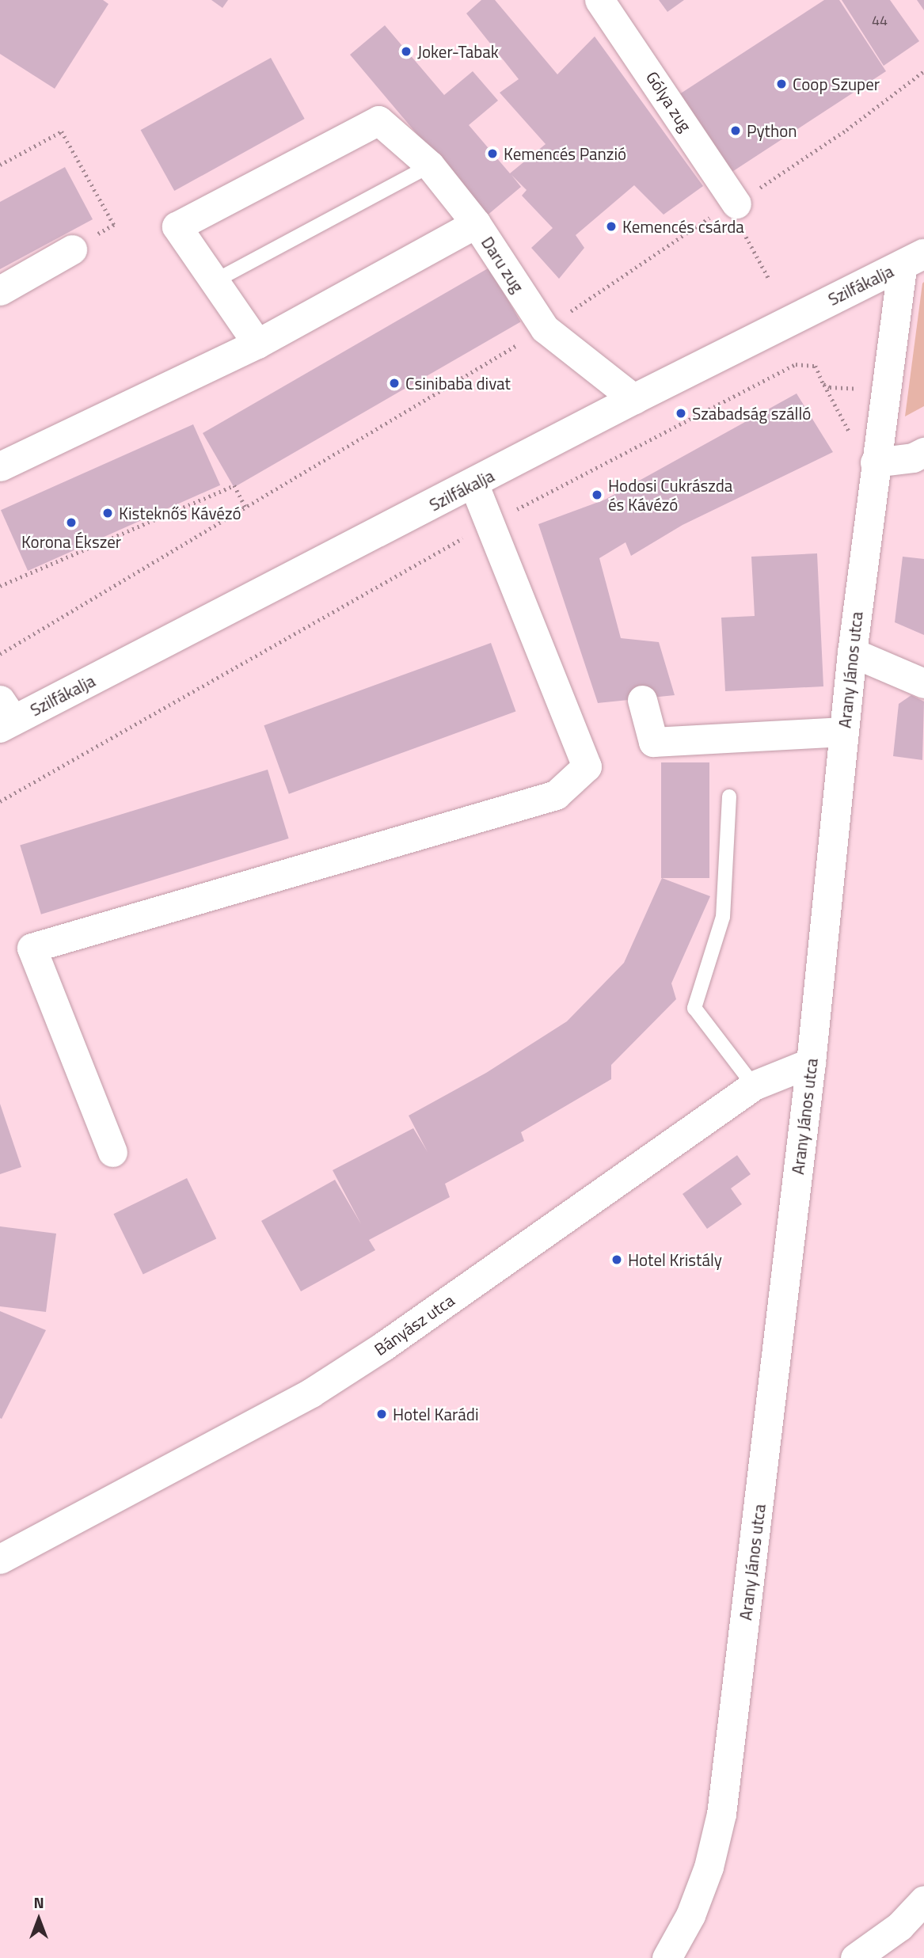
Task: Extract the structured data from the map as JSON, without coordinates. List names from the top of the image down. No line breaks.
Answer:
{"streets":{"street":["Gólya zug","Daru zug","Szilfákalja","Arany János utca","Bányász utca"]},"crossings":[["Daru zug","Szilfákalja"],["Szilfákalja","Arany János utca"],["Arany János utca","Bányász utca"]],"places":["Joker-Tabak","Coop Szuper","Python","Kemencés Panzió","Kemencés csárda","Csinibaba divat","Szabadság szálló","Hodosi Cukrászda és Kávézó","Kisteknős Kávézó","Korona Ékszer","Hotel Kristály","Hotel Karádi"],"house_numbers":["44"],"north":"top"}
